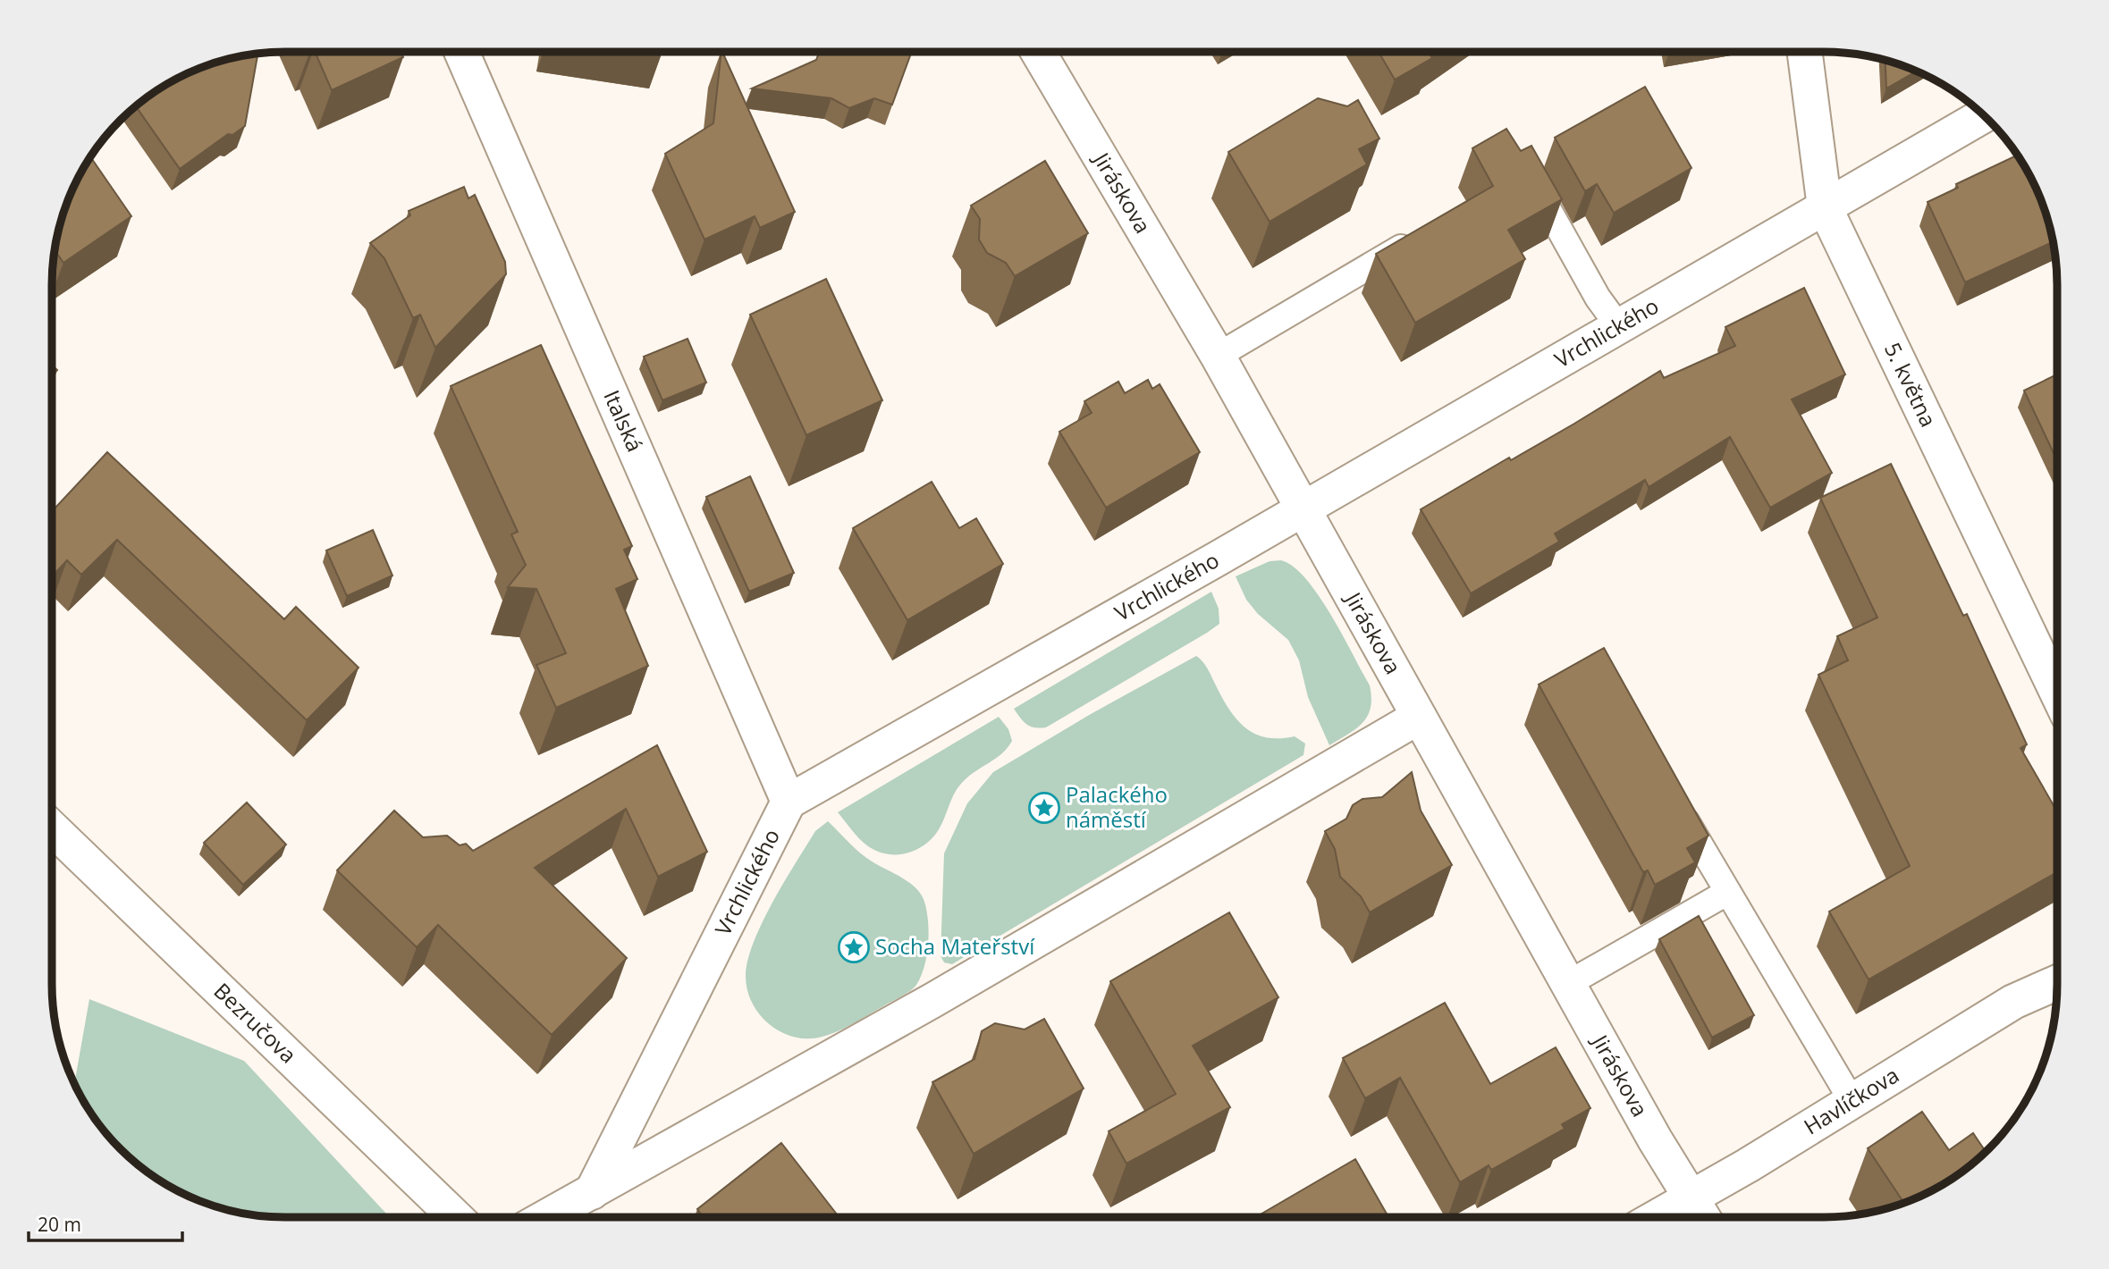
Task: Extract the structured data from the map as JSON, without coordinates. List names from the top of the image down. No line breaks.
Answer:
{"streets":{"street":["Jiráskova","Vrchlického","5. května","Italská","Bezručova","Havlíčkova"]},"crossings":[["Jiráskova","Vrchlického"],["Jiráskova","Havlíčkova"],["Vrchlického","5. května"],["Vrchlického","Italská"]],"places":{"place":["Palackého náměstí","Socha Mateřství"]},"scale_bar":"20 m"}
